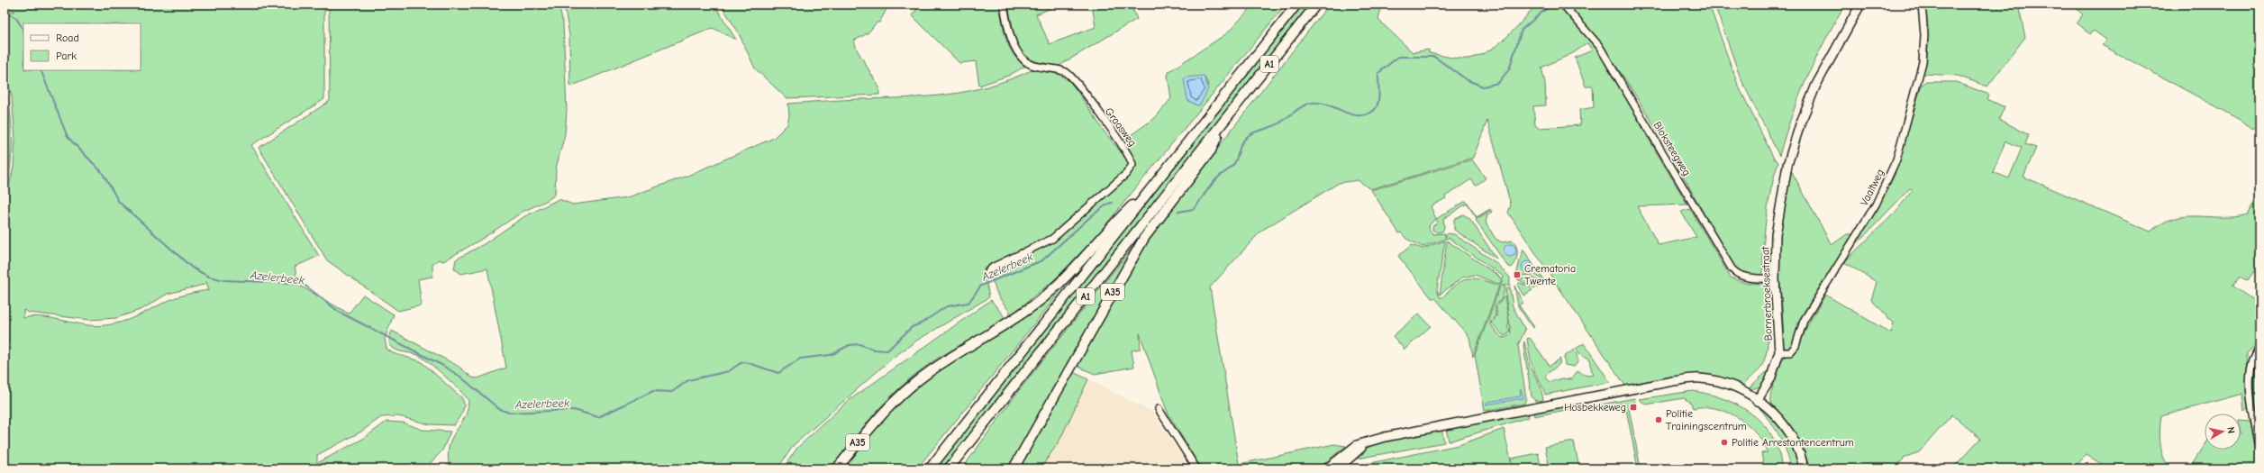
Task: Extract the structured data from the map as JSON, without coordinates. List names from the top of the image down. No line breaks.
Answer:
{"streets":{"highway":["A1","A35"],"main road":["Bornerbroeksestraat"],"street":["Graasweg","Bloksteegweg","Vaaltweg"]},"crossings":[["A1","A35"],["Bloksteegweg","Bornerbroeksestraat"],["Vaaltweg","Bornerbroeksestraat"]],"water":["Azelerbeek"],"places":{"transit":["Crematoria Twente","Hosbekkeweg"],"other":["Politie Trainingscentrum","Politie Arrestantencentrum"]},"legend":["Road","Park"],"north":"right"}
